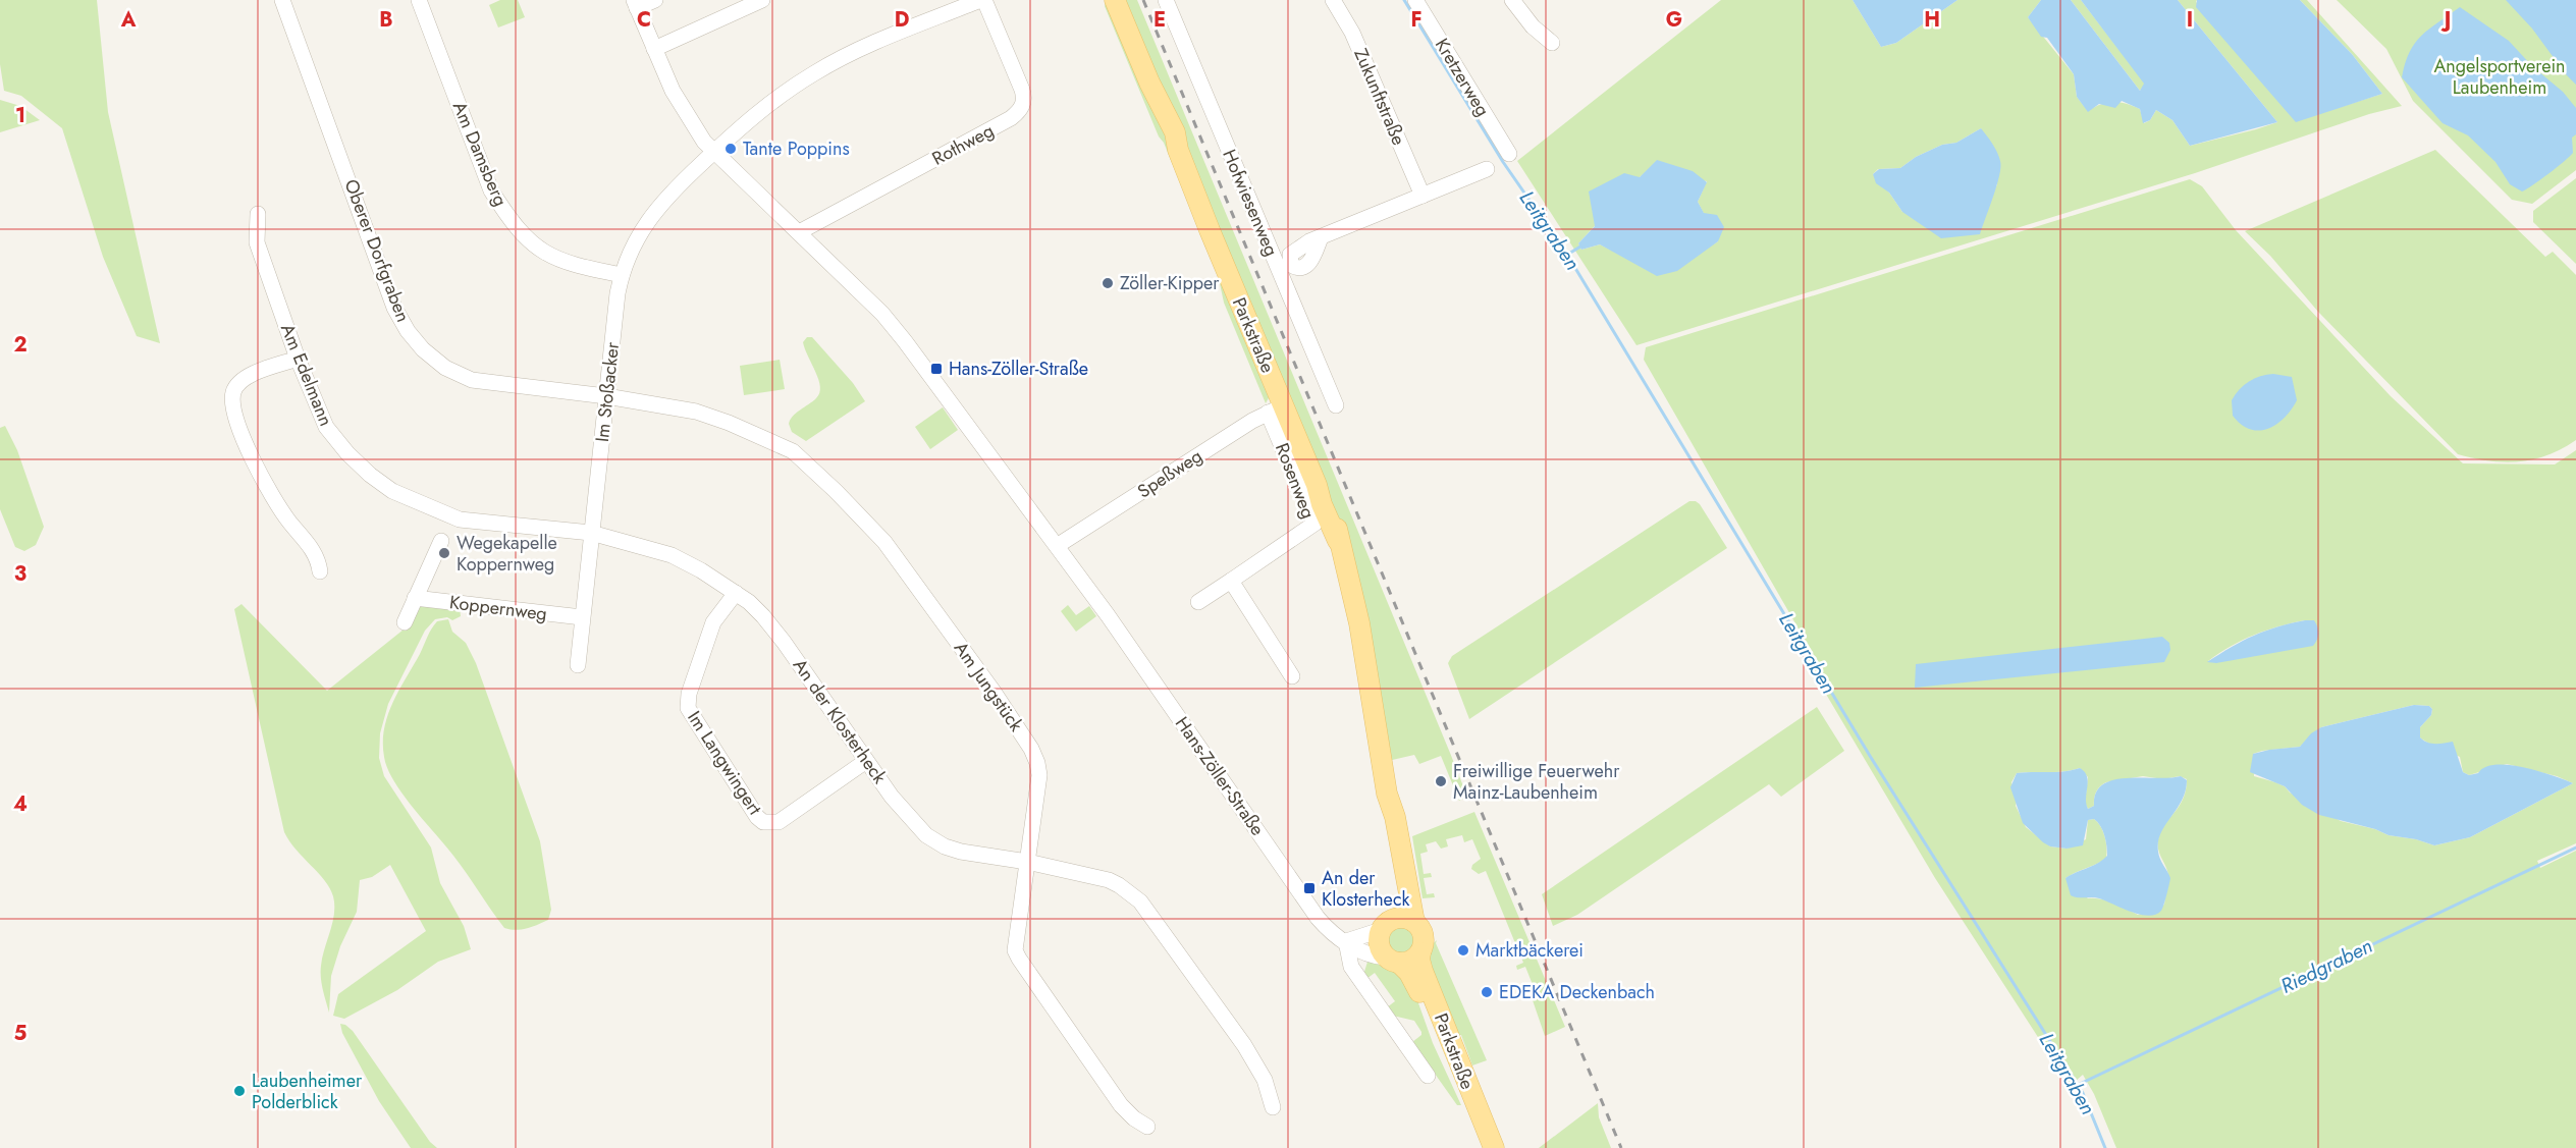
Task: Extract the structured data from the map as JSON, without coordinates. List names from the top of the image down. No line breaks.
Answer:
{"streets":{"main road":["Parkstraße"],"street":["Kretzerweg","Zukunftstraße","Rothweg","Am Damsberg","Hofwiesenweg","Oberer Dorfgraben","Am Edelmann","Im Stoßacker","Speßweg","Rosenweg","Koppernweg","Am Jungstück","An der Klosterheck","Im Langwingert","Hans-Zöller-Straße"]},"crossings":[["Rothweg","Hans-Zöller-Straße"],["Am Damsberg","Im Stoßacker"],["Oberer Dorfgraben","Im Stoßacker"],["Oberer Dorfgraben","Am Jungstück"],["Parkstraße","Speßweg"],["Parkstraße","Rosenweg"],["Parkstraße","Hans-Zöller-Straße"],["Am Edelmann","Im Stoßacker"],["Am Edelmann","An der Klosterheck"],["Im Stoßacker","Koppernweg"],["Im Stoßacker","Am Jungstück"],["Im Stoßacker","An der Klosterheck"],["Im Stoßacker","Hans-Zöller-Straße"],["Speßweg","Rosenweg"],["Speßweg","Hans-Zöller-Straße"],["Am Jungstück","An der Klosterheck"],["An der Klosterheck","Im Langwingert"]],"water":["Leitgraben","Riedgraben"],"parks":["Angelsportverein Laubenheim"],"places":{"other":["Tante Poppins","Zöller-Kipper","Wegekapelle Koppernweg","Freiwillige Feuerwehr Mainz-Laubenheim","Marktbäckerei","EDEKA Deckenbach","Laubenheimer Polderblick"],"transit":["Hans-Zöller-Straße","An der Klosterheck"]},"grid":{"columns":["A","B","C","D","E","F","G","H","I","J"],"rows":["1","2","3","4","5"]}}
